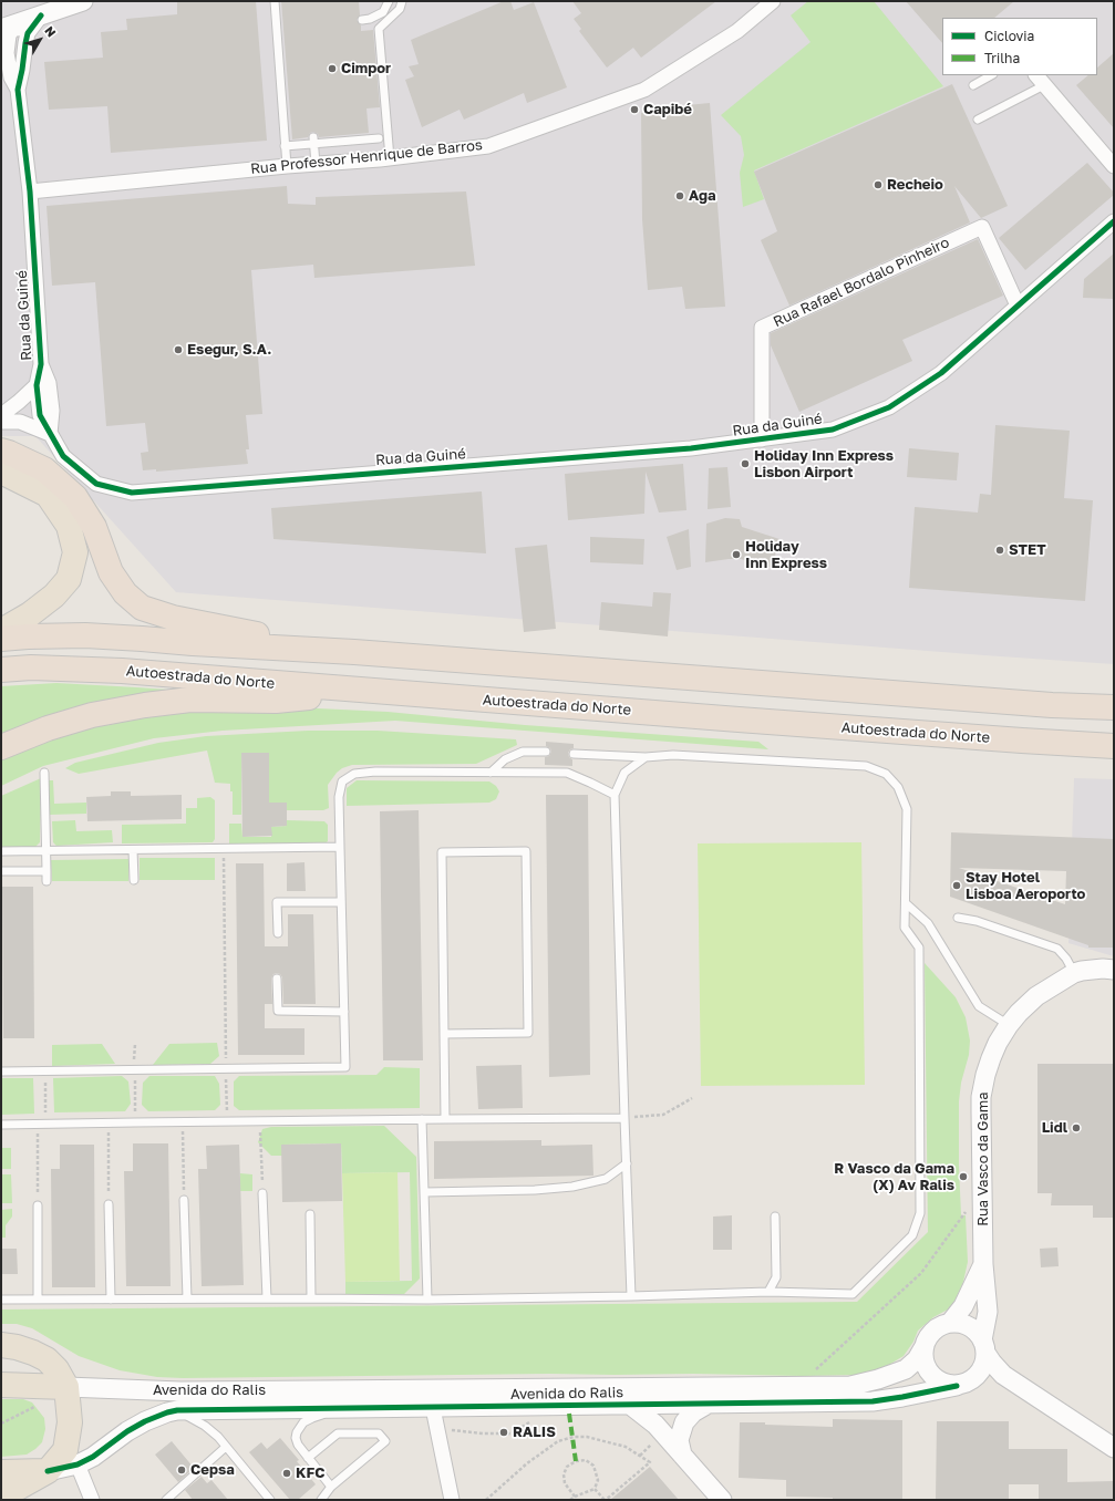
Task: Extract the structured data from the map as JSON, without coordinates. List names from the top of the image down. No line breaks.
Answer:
{"streets":{"highway":["Autoestrada do Norte"],"street":["Rua Professor Henrique de Barros","Rua Rafael Bordalo Pinheiro","Rua da Guiné","Rua Vasco da Gama","Avenida do Ralis"]},"crossings":[["Rua Professor Henrique de Barros","Rua da Guiné"],["Rua Rafael Bordalo Pinheiro","Rua da Guiné"],["Rua Vasco da Gama","Avenida do Ralis"]],"places":["Cimpor","Capibé","Recheio","Aga","Esegur, S.A.","Holiday Inn Express Lisbon Airport","STET","Holiday Inn Express","Stay Hotel Lisboa Aeroporto","Lidl","R Vasco da Gama (X) Av Ralis","RALIS","Cepsa","KFC"],"legend":["Ciclovia","Trilha"],"north":"top right"}
